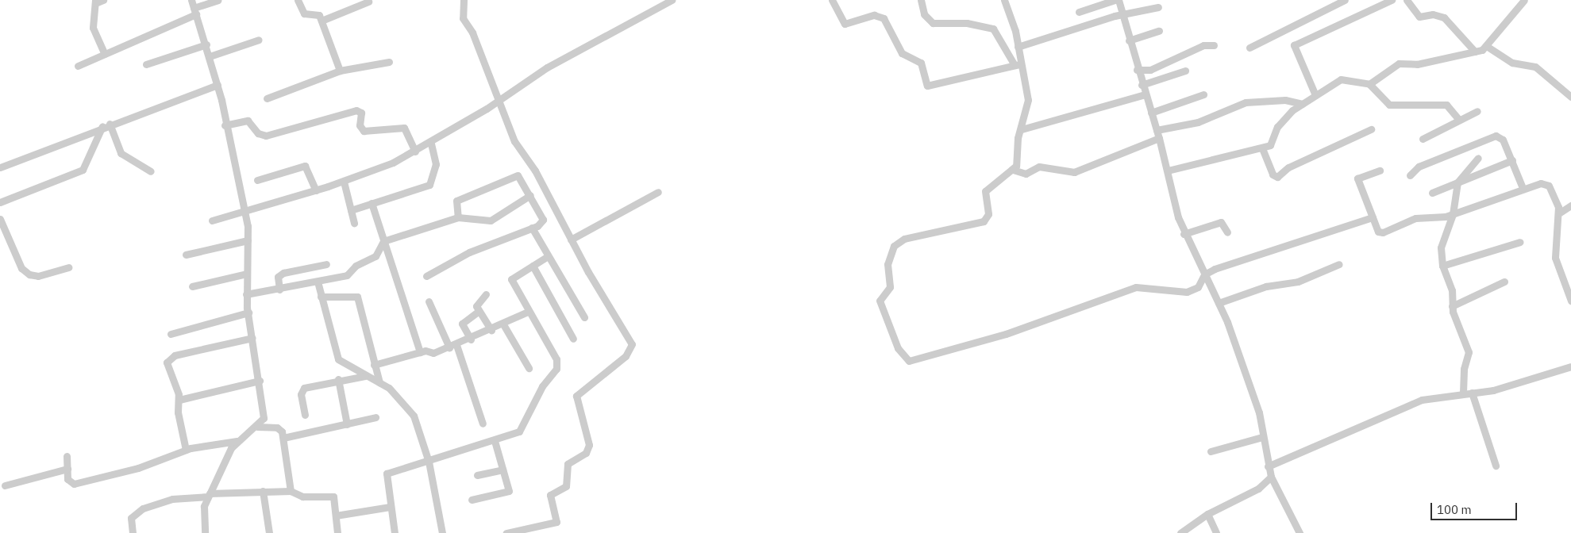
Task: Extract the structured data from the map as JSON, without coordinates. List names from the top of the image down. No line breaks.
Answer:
{"scale_bar":"100 m"}
